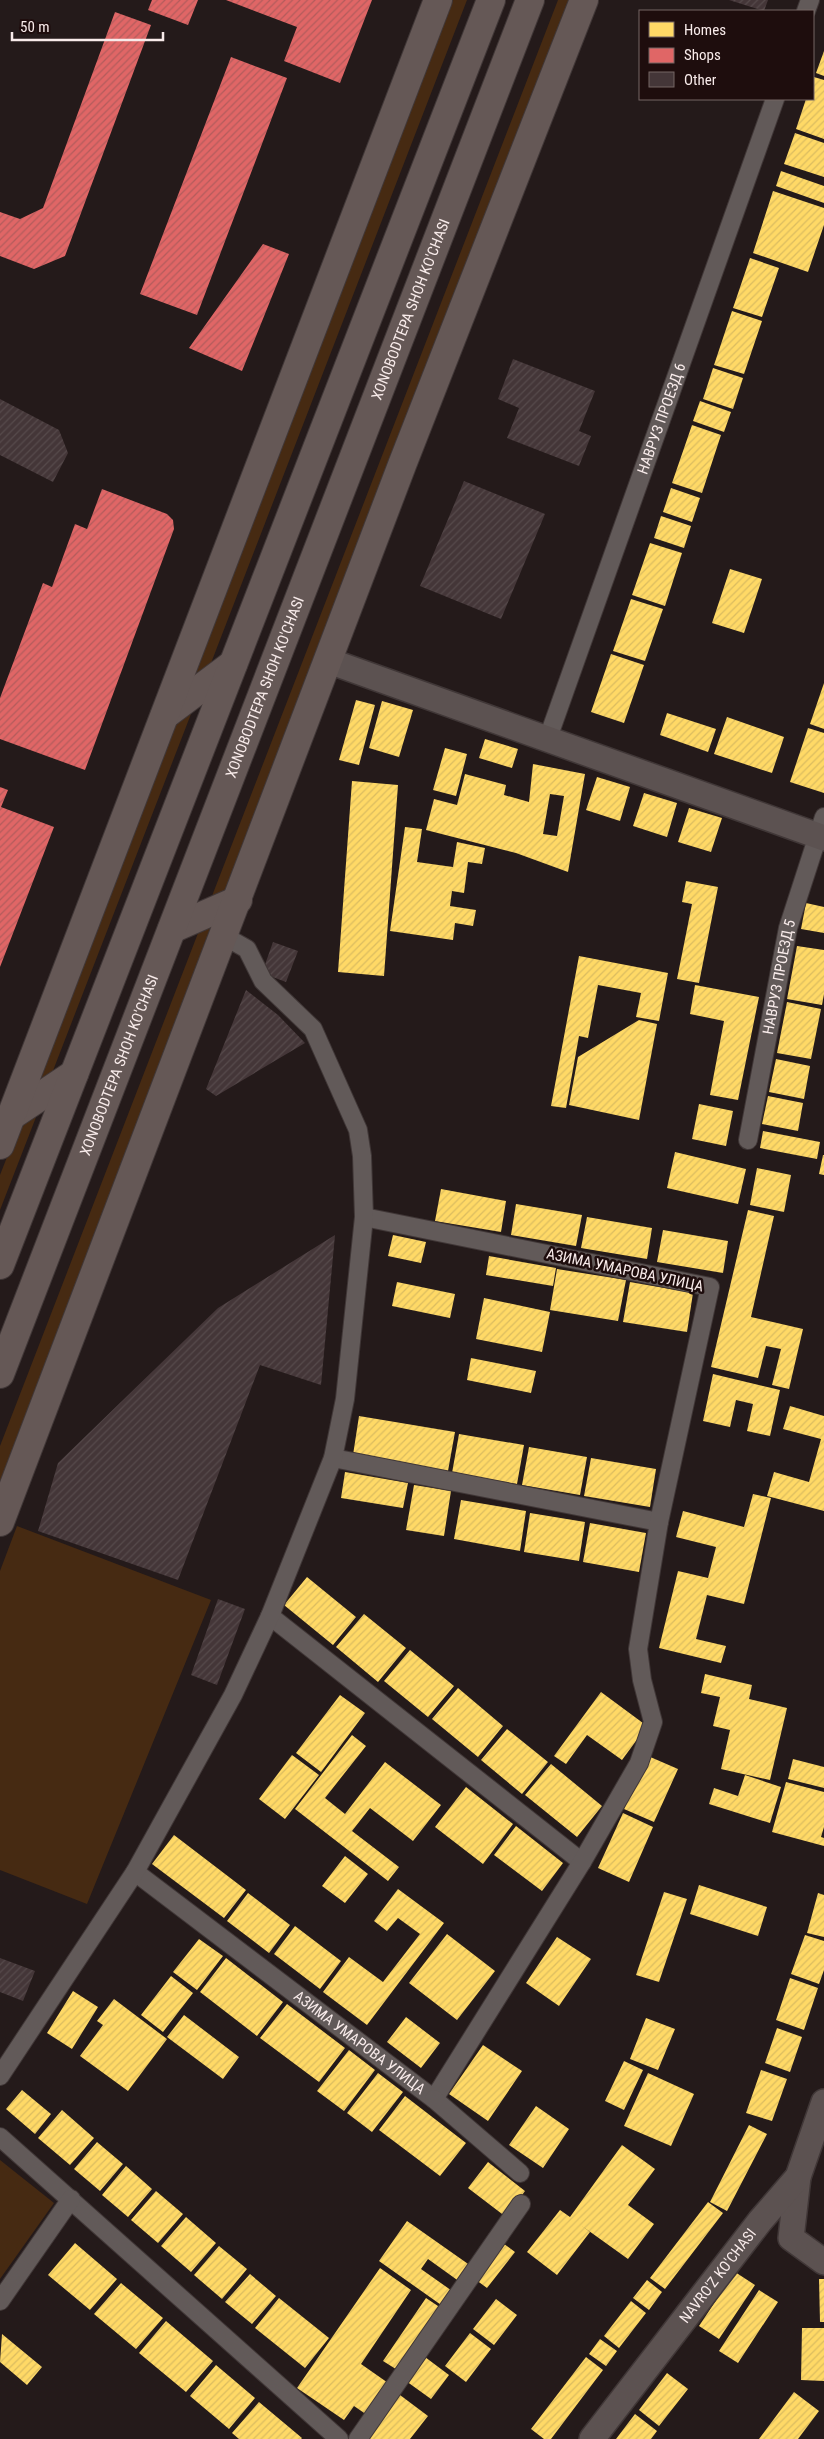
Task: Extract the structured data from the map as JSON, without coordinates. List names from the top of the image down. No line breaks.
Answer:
{"streets":{"highway":["XONOBODTEPA SHOH KO'CHASI"],"street":["НАВРУЗ ПРОЕЗД 6","НАВРУЗ ПРОЕЗД 5","АЗИМА УМАРОВА УЛИЦА","NAVRO'Z KO'CHASI"]},"legend":["Homes","Shops","Other"],"scale_bar":"50 m"}
